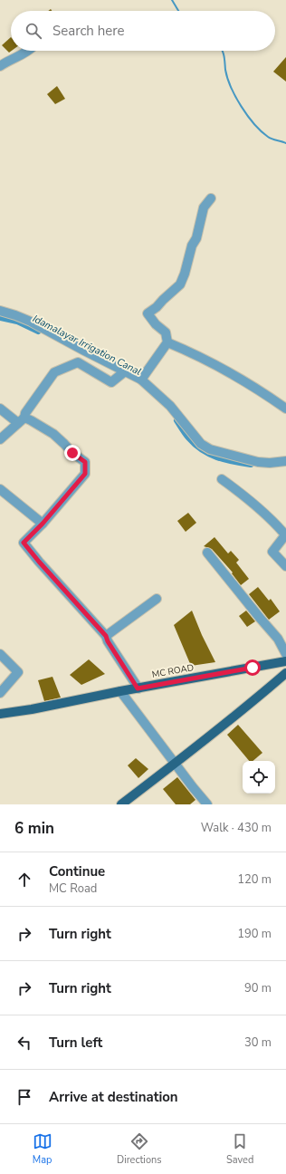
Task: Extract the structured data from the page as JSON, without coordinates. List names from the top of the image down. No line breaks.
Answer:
{"streets":{"main road":["MC ROAD"]},"water":["Idamalayar Irrigation Canal"],"page":{"search":"Search here","heading":["6 min","Walk · 430 m"],"list":[["Continue","MC Road","120 m"],["Turn right","190 m"],["Turn right","90 m"],["Turn left","30 m"],"Arrive at destination"],"nav":["Map","Directions","Saved"]}}
